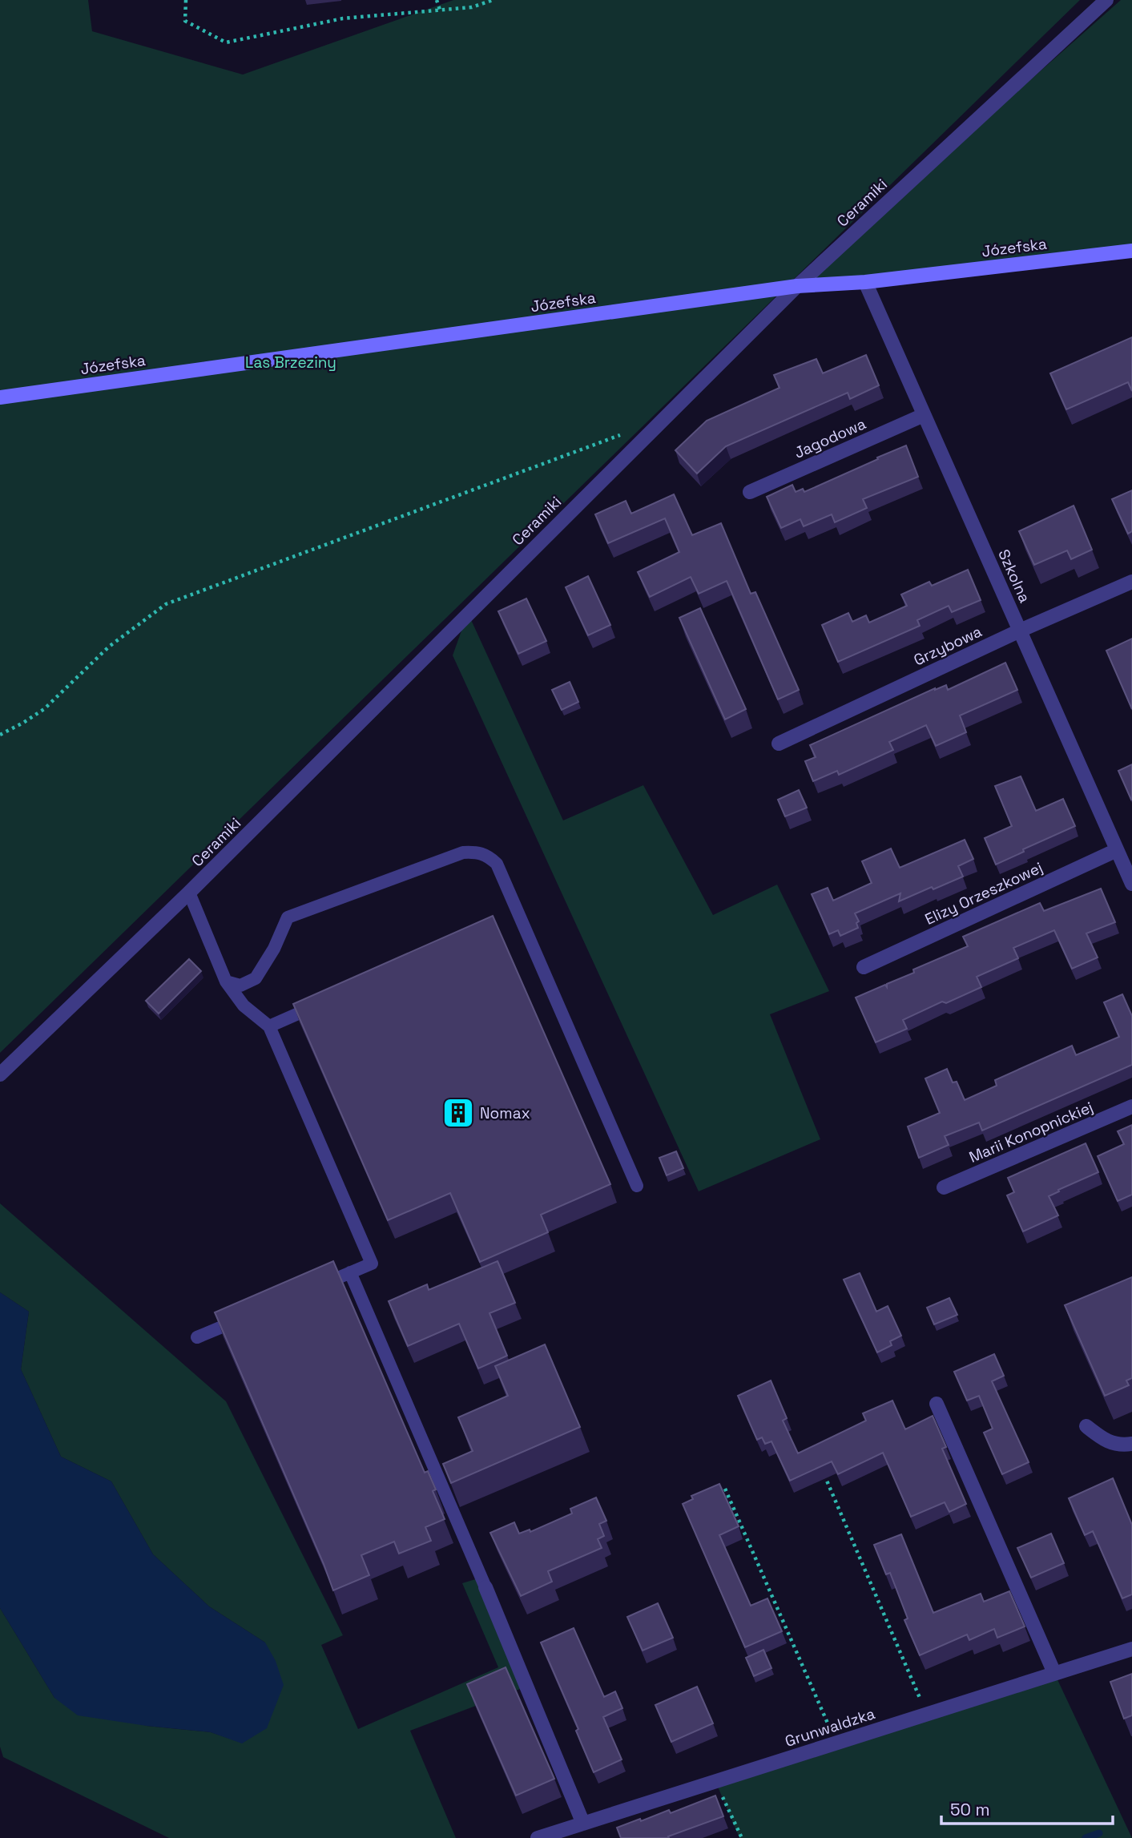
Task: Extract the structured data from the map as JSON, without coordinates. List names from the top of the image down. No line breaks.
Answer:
{"streets":{"street":["Ceramiki","Józefska","Jagodowa","Szkolna","Grzybowa","Elizy Orzeszkowej","Marii Konopnickiej","Grunwaldzka"]},"crossings":[["Ceramiki","Józefska"],["Józefska","Szkolna"],["Jagodowa","Szkolna"],["Szkolna","Grzybowa"],["Szkolna","Elizy Orzeszkowej"]],"parks":["Las Brzeziny"],"places":{"building":["Nomax"]},"scale_bar":"50 m"}
